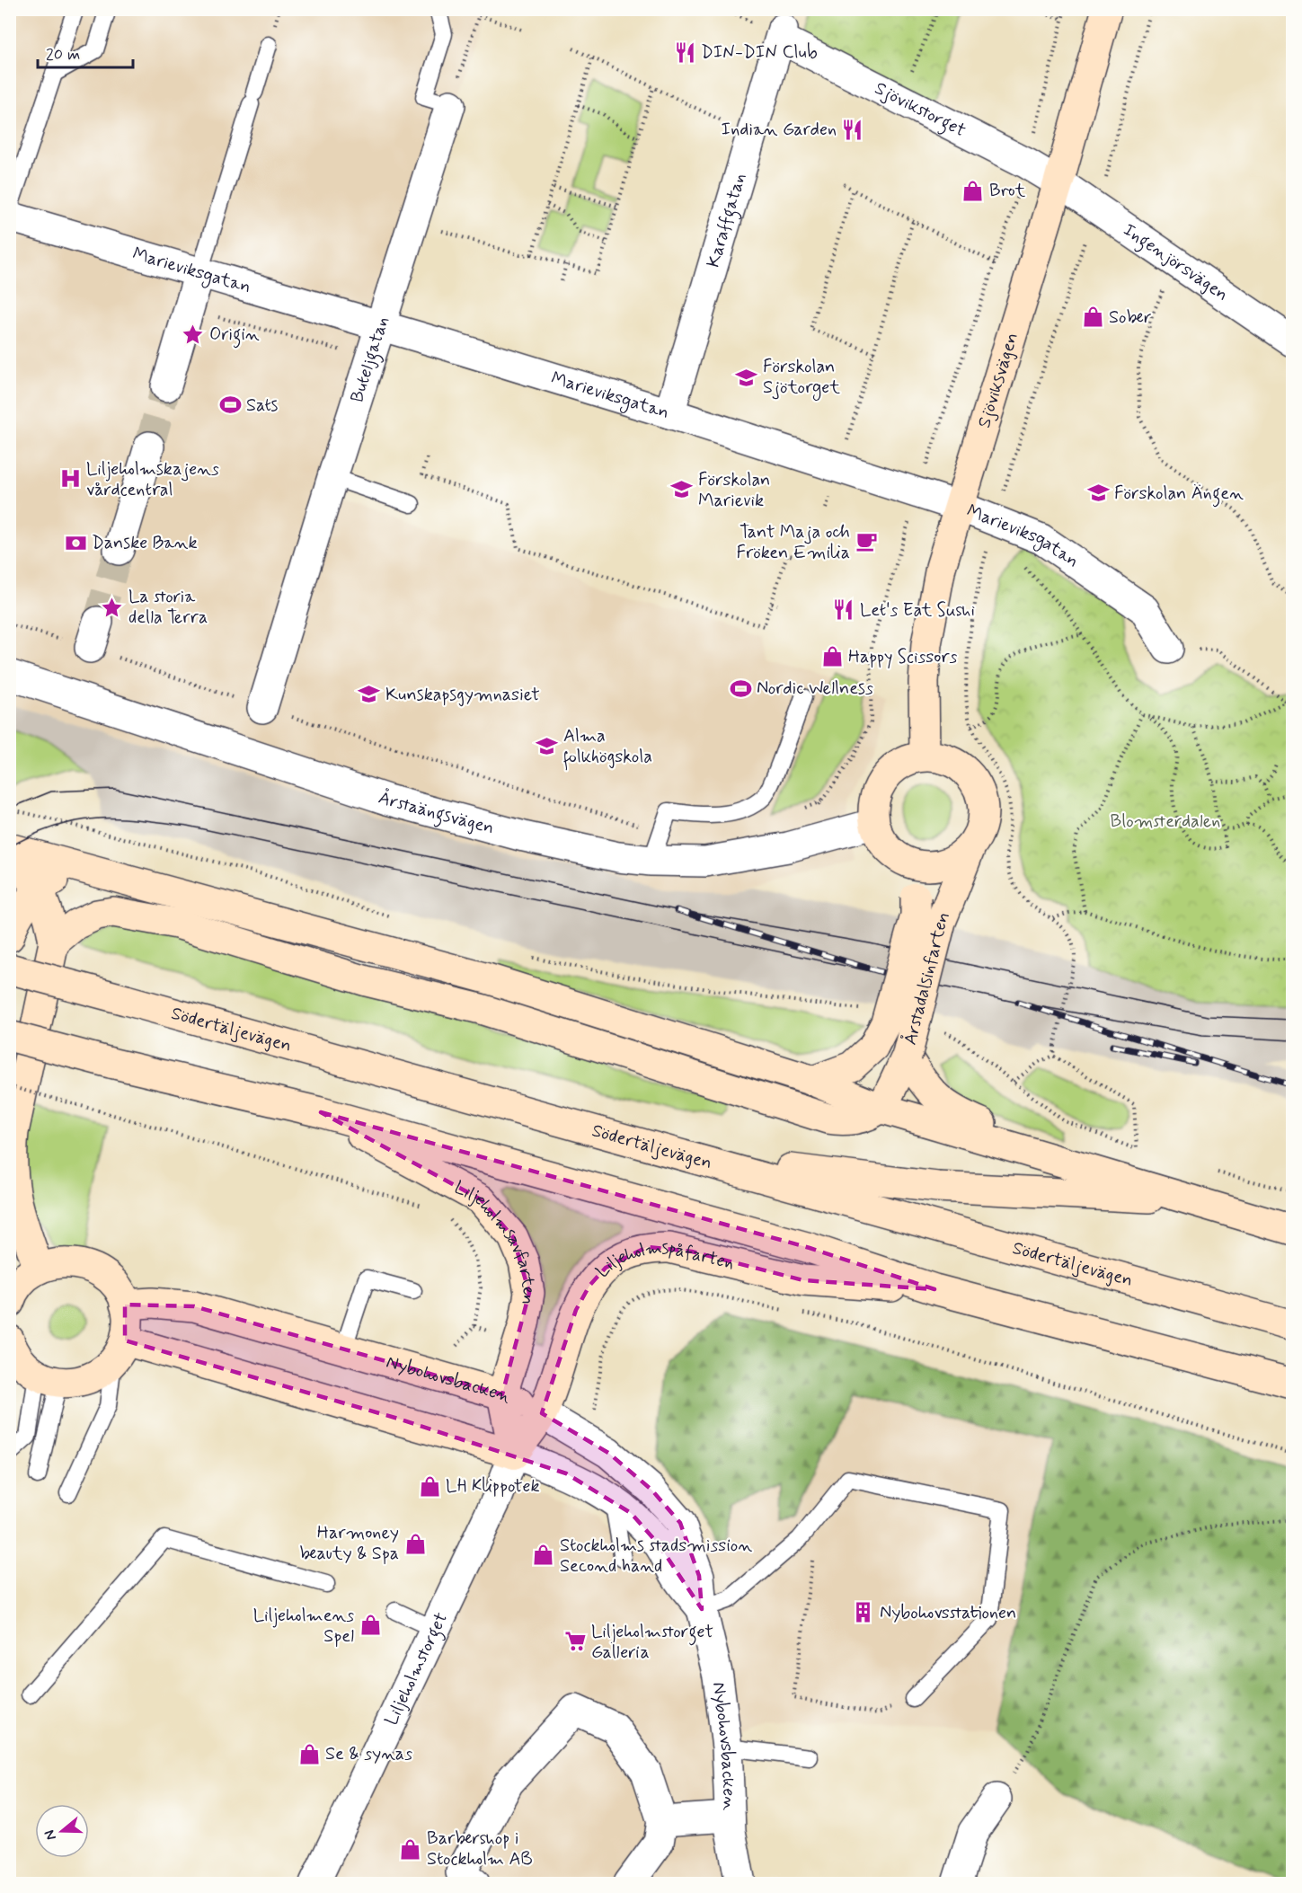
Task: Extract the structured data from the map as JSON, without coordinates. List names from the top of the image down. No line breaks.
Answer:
{"streets":{"street":["Sjövikstorget","Karaffgatan","Ingenjörsvägen","Marieviksgatan","Buteljgatan","Sjöviksvägen","Årstaängsvägen","Årstadalsinfarten","Södertäljevägen","Liljeholmsavfarten","Liljeholmspåfarten","Nybohovsbacken","Liljeholmstorget"]},"crossings":[["Sjövikstorget","Karaffgatan"],["Sjövikstorget","Ingenjörsvägen"],["Sjövikstorget","Sjöviksvägen"],["Karaffgatan","Marieviksgatan"],["Ingenjörsvägen","Sjöviksvägen"],["Marieviksgatan","Buteljgatan"],["Marieviksgatan","Sjöviksvägen"],["Sjöviksvägen","Årstaängsvägen"],["Sjöviksvägen","Årstadalsinfarten"],["Årstaängsvägen","Årstadalsinfarten"],["Liljeholmsavfarten","Liljeholmspåfarten"],["Liljeholmsavfarten","Nybohovsbacken"],["Liljeholmsavfarten","Liljeholmstorget"],["Liljeholmspåfarten","Nybohovsbacken"],["Liljeholmspåfarten","Liljeholmstorget"],["Nybohovsbacken","Liljeholmstorget"]],"parks":["Blomsterdalen"],"places":{"restaurant":["DIN-DIN Club","Indian Garden","Let's Eat Sushi"],"shop":["Brot","Sober","Happy Scissors","LH Klippotek","Harmoney beauty & Spa","Stockholms stadsmission Second hand","Liljeholmens Spel","Se & synas","Barbershop i Stockholm AB"],"place":["Origin","La storia della Terra"],"school or university":["Förskolan Sjötorget","Förskolan Marievik","Förskolan Ängen","Kunskapsgymnasiet","Alma folkhögskola"],"sports":["Sats","Nordic Wellness"],"hospital":["Liljeholmskajens vårdcentral"],"cafe":["Tant Maja och Fröken Emilia"],"bank":["Danske Bank"],"building":["Nybohovsstationen"],"supermarket":["Liljeholmstorget Galleria"]},"scale_bar":"20 m","north":"left"}
